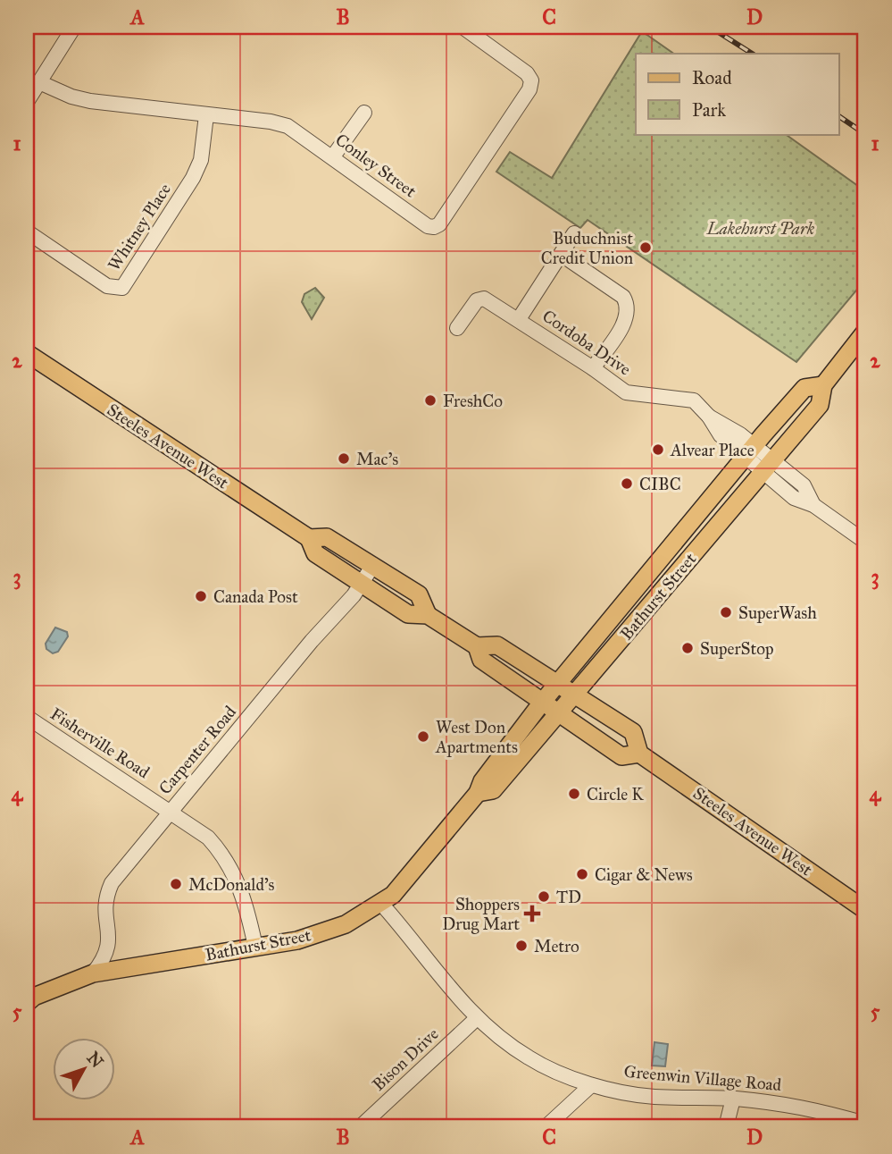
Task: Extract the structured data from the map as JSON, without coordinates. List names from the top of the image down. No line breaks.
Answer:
{"streets":{"main road":["Steeles Avenue West","Bathurst Street"],"street":["Conley Street","Whitney Place","Cordoba Drive","Fisherville Road","Carpenter Road","Bison Drive","Greenwin Village Road"]},"crossings":[["Conley Street","Whitney Place"],["Cordoba Drive","Bathurst Street"],["Steeles Avenue West","Bathurst Street"],["Steeles Avenue West","Carpenter Road"],["Bathurst Street","Fisherville Road"],["Bathurst Street","Carpenter Road"],["Bathurst Street","Greenwin Village Road"],["Fisherville Road","Carpenter Road"],["Bison Drive","Greenwin Village Road"]],"parks":["Lakehurst Park"],"places":{"other":["Buduchnist Credit Union","FreshCo","Alvear Place","Mac's","CIBC","Canada Post","SuperWash","SuperStop","West Don Apartments","Circle K","Cigar & News","McDonald's","TD","Metro"],"health":["Shoppers Drug Mart"]},"legend":["Road","Park"],"north":"top right","grid":{"columns":["A","B","C","D"],"rows":["1","2","3","4","5"]}}
